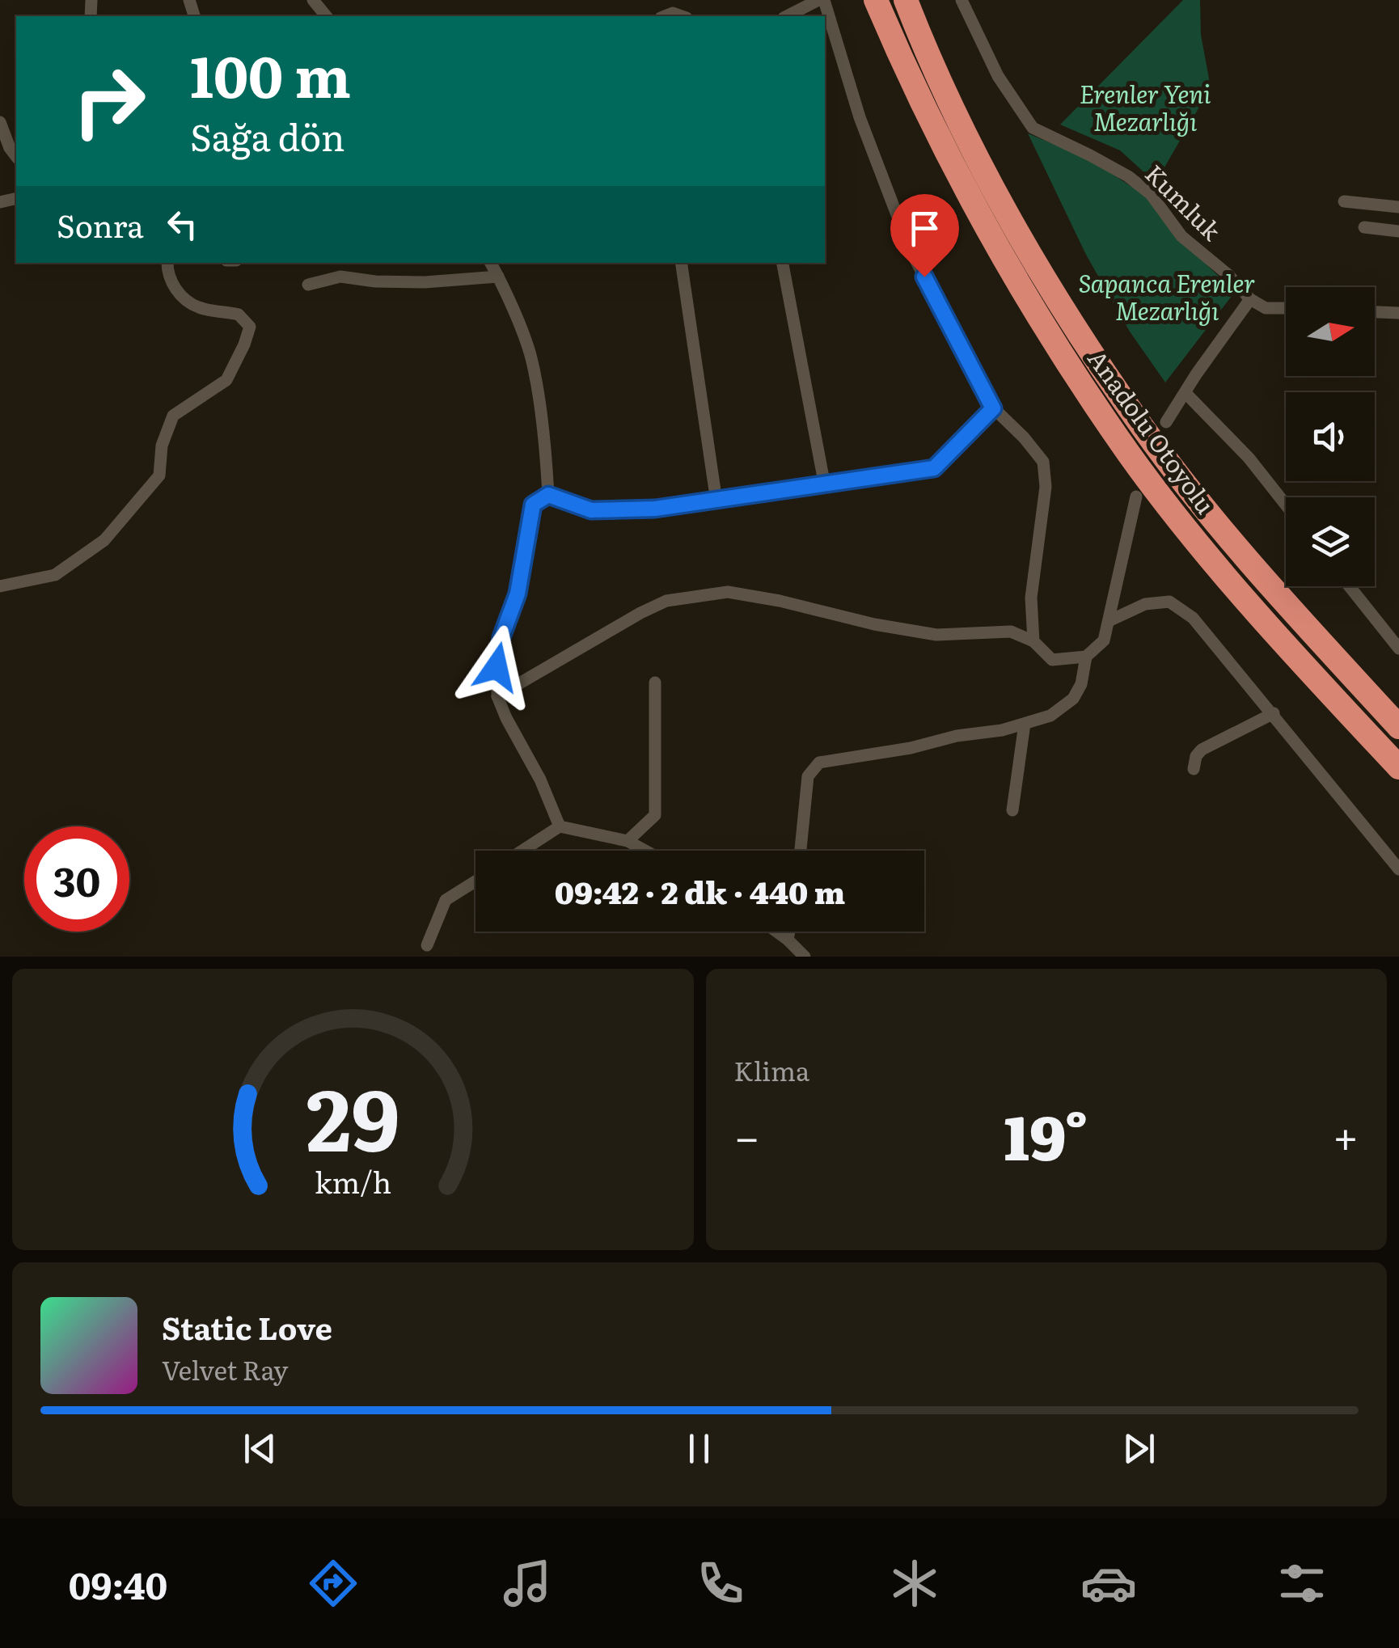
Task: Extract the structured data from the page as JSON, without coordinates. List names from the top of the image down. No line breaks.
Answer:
{"streets":{"highway":["Anadolu Otoyolu"],"street":["Kumluk"]},"parks":["Erenler Yeni Mezarlığı","Sapanca Erenler Mezarlığı"],"north":"right","page":{"turn":["100 m","Sağa dön"],"then":"Sonra","limit":"30","trip":"09:42 · 2 dk · 440 m","tile":"Klima","heat":["−","19°","+"],"song":["Static Love","Velvet Ray"],"tabs":"09:40","gauge":["29","km/h"]}}
